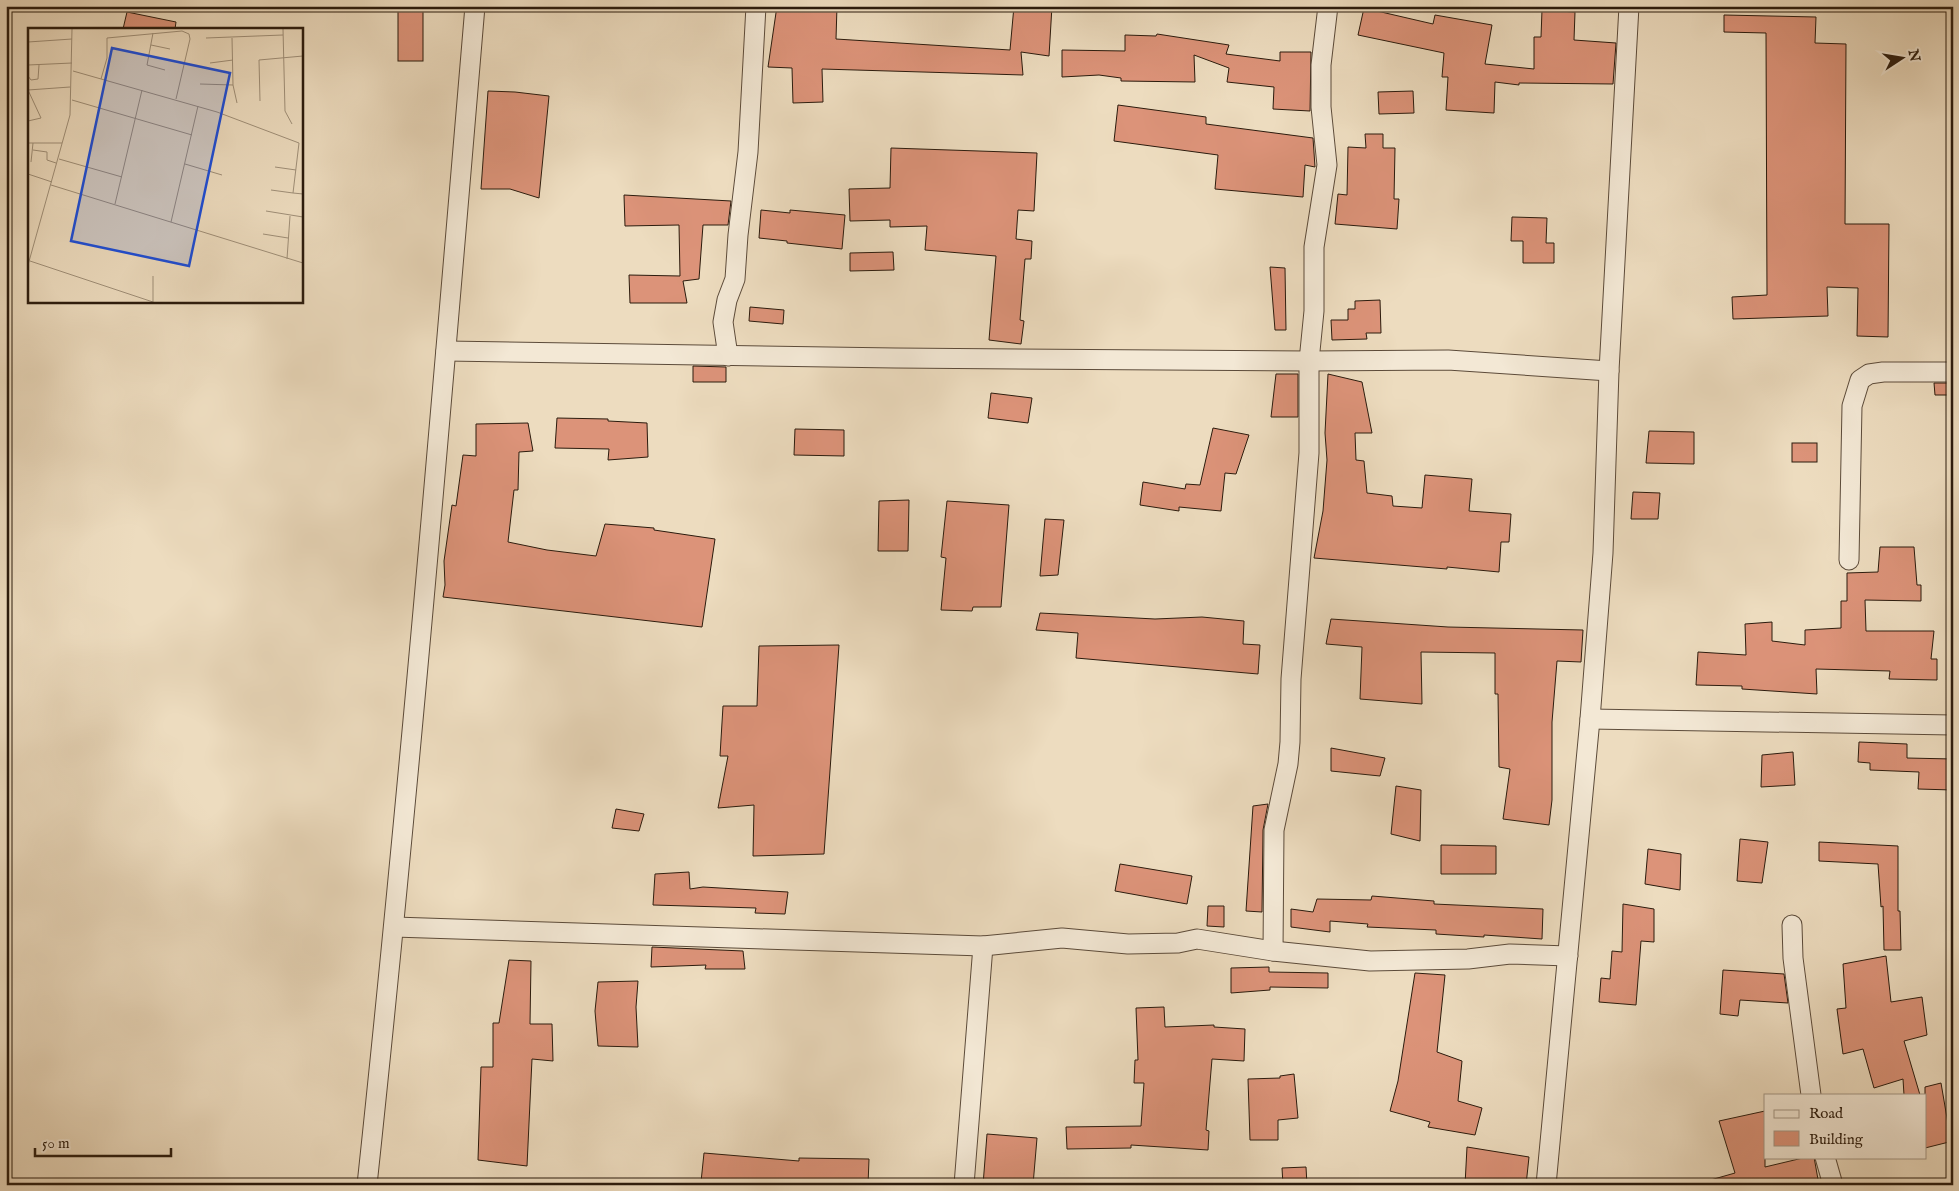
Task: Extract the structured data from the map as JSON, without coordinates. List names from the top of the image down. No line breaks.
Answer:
{"legend":["Road","Building"],"scale_bar":"50 m","north":"right"}
